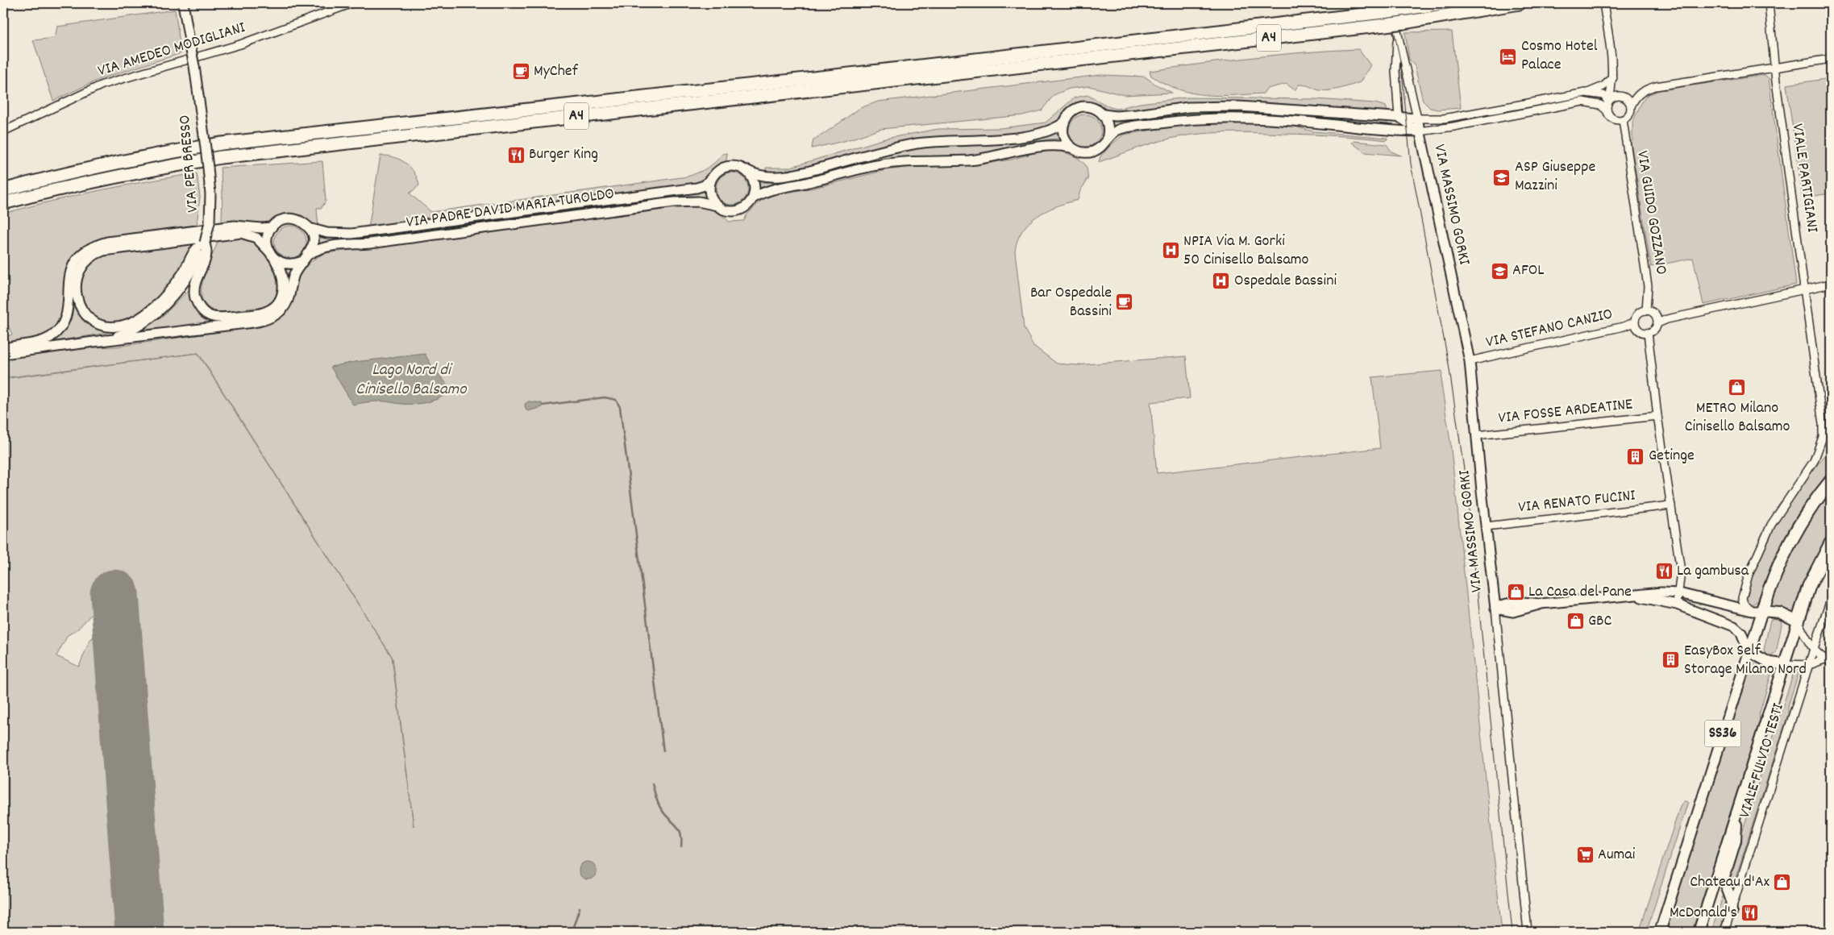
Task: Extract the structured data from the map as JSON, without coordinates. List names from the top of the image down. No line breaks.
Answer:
{"streets":{"highway":["A4","SS36","VIALE FULVIO TESTI"],"street":["VIA AMEDEO MODIGLIANI","VIA PER BRESSO","VIALE PARTIGIANI","VIA MASSIMO GORKI","VIA PADRE DAVID MARIA TUROLDO","VIA GUIDO GOZZANO","VIA STEFANO CANZIO","VIA FOSSE ARDEATINE","VIA RENATO FUCINI"]},"crossings":[["A4","VIA MASSIMO GORKI"],["VIALE PARTIGIANI","SS36"],["VIA MASSIMO GORKI","VIA STEFANO CANZIO"],["VIA MASSIMO GORKI","VIA FOSSE ARDEATINE"],["VIA MASSIMO GORKI","VIA RENATO FUCINI"],["VIA GUIDO GOZZANO","VIA STEFANO CANZIO"]],"water":["Lago Nord di Cinisello Balsamo"],"places":{"hotel":["Cosmo Hotel Palace"],"cafe":["MyChef","Bar Ospedale Bassini"],"restaurant":["Burger King","La gambusa","McDonald's"],"school or university":["ASP Giuseppe Mazzini","AFOL"],"hospital":["NPIA Via M. Gorki 50 Cinisello Balsamo","Ospedale Bassini"],"shop":["METRO Milano Cinisello Balsamo","La Casa del Pane","GBC","Chateau d'Ax"],"building":["Getinge","EasyBox Self Storage Milano Nord"],"supermarket":["Aumai"]}}
